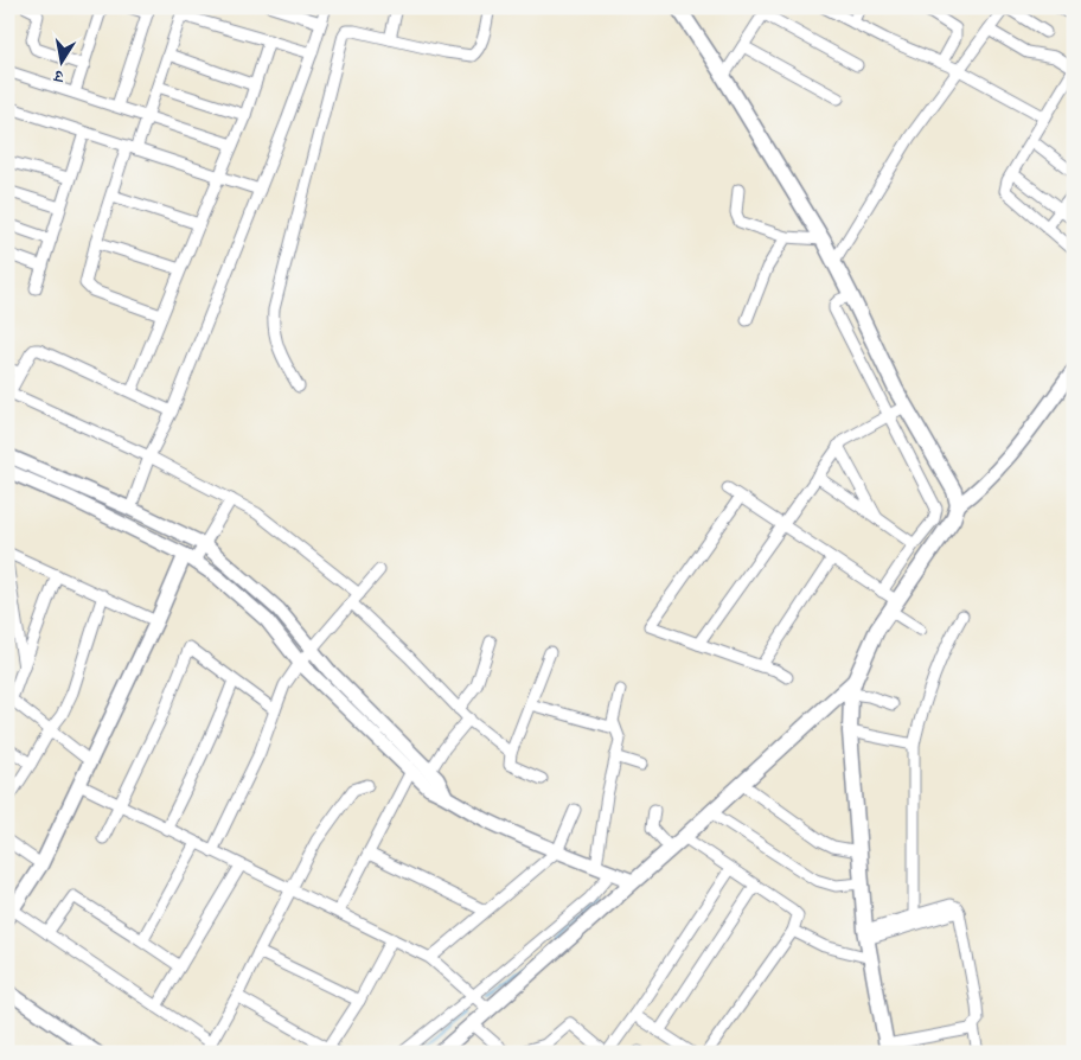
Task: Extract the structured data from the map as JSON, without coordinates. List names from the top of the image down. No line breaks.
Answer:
{"north":"bottom"}
